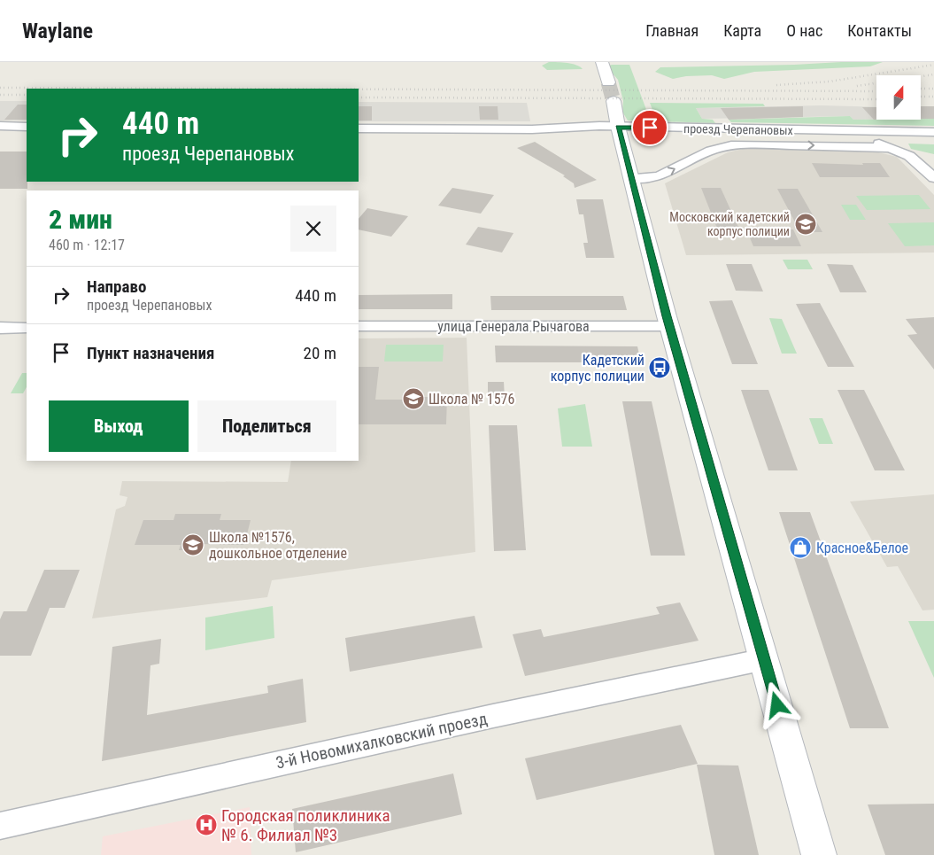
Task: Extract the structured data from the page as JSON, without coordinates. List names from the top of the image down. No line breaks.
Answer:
{"streets":{"street":["проезд Черепановых","улица Генерала Рычагова","3-й Новомихалковский проезд"]},"places":{"school or university":["Московский кадетский корпус полиции","Школа № 1576","Школа №1576, дошкольное отделение"],"bus stop":["Кадетский корпус полиции"],"shop":["Красное&Белое"],"hospital":["Городская поликлиника № 6. Филиал №3"]},"north":"top","page":{"header":"Waylane","nav":["Главная","Карта","О нас","Контакты"],"turn":["440 m","проезд Черепановых"],"heading":["2 мин","460 m · 12:17"],"list":[{"name":"Направо","note":"проезд Черепановых","value":"440 m"},{"name":"Пункт назначения","value":"20 m"}],"buttons":["Выход","Поделиться"]}}
